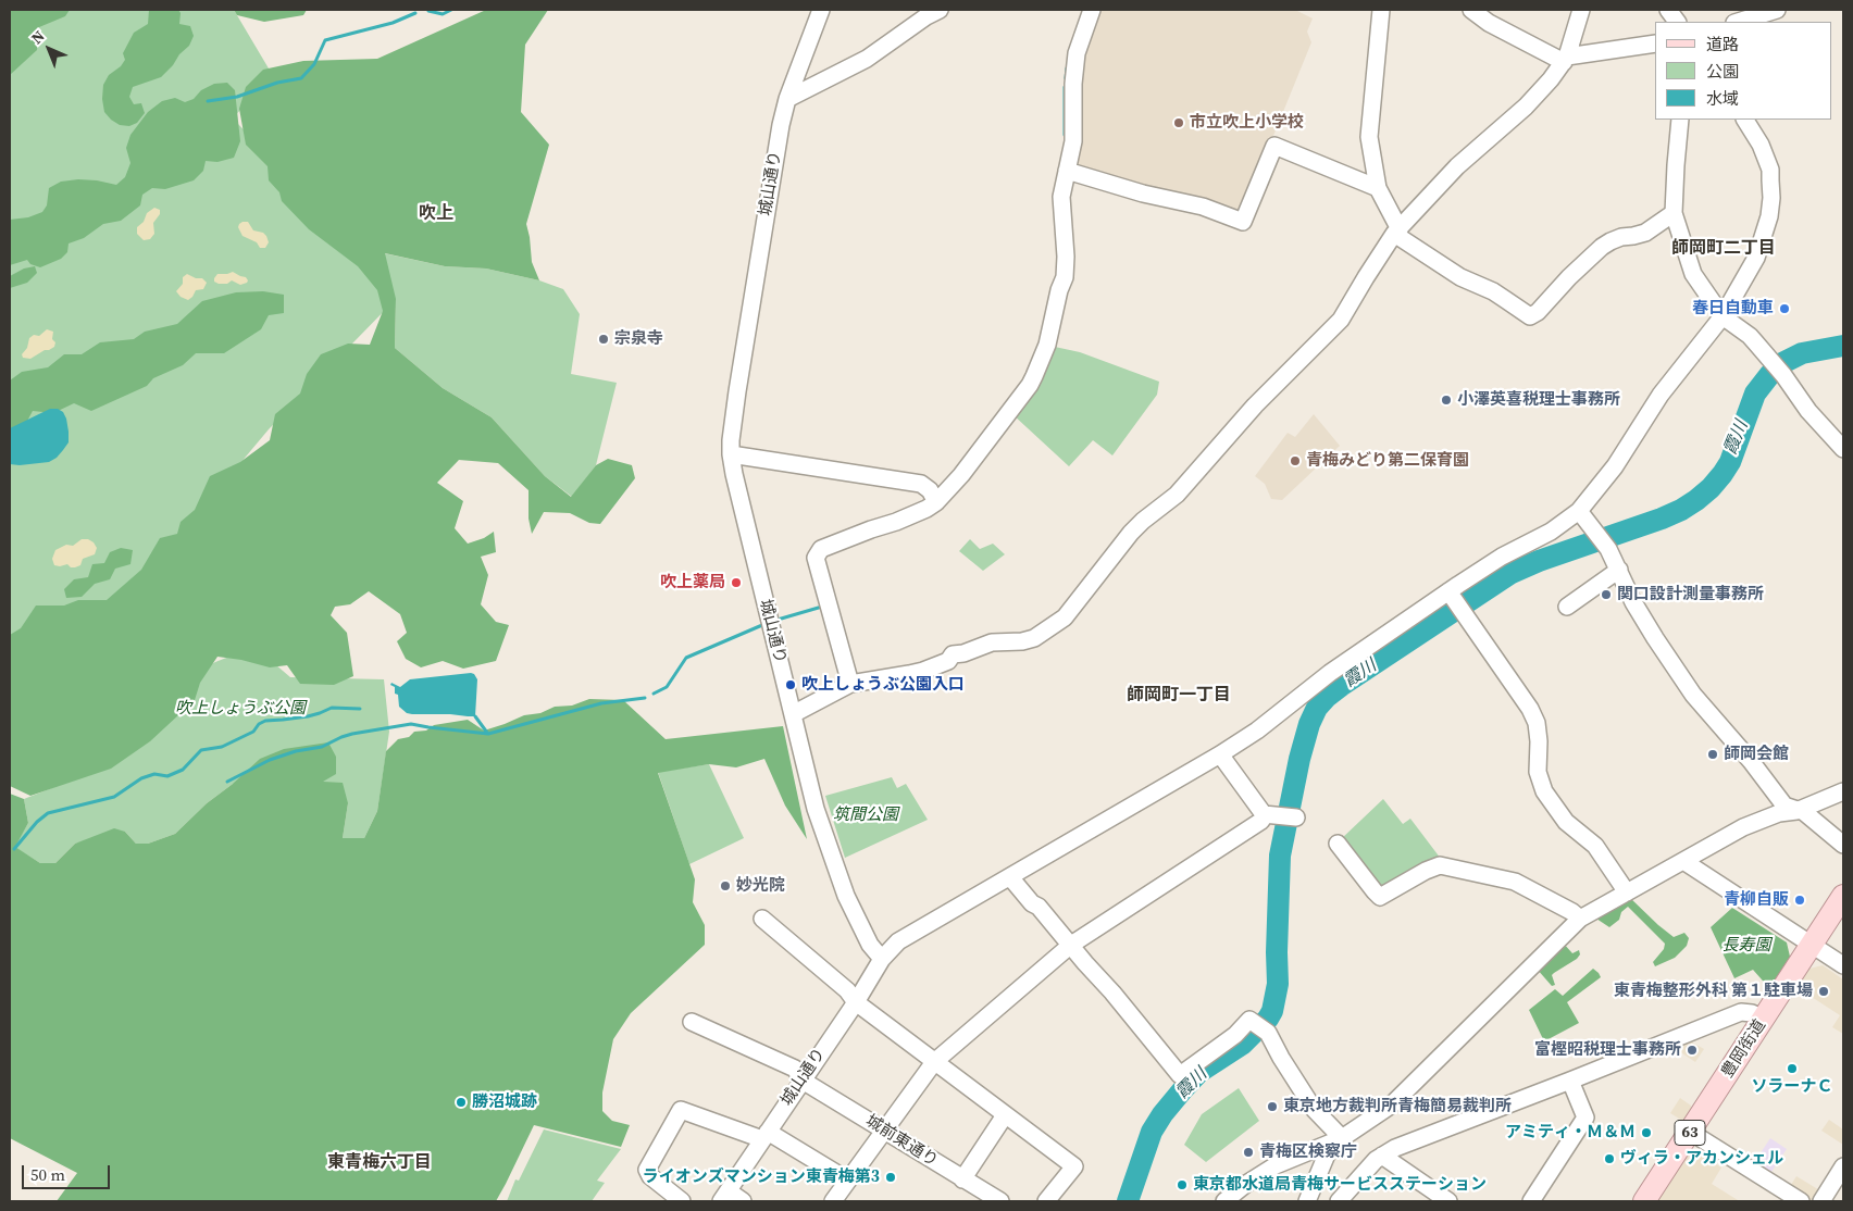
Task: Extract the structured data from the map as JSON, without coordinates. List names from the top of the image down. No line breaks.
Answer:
{"streets":{"main road":["豊岡街道","63"],"street":["城山通り","城前東通り"]},"crossings":[["城山通り","城前東通り"]],"districts":["吹上","師岡町二丁目","師岡町一丁目","東青梅六丁目"],"water":["霞川"],"parks":["吹上しょうぶ公園","筑間公園","長寿園"],"places":["市立吹上小学校","春日自動車","宗泉寺","小澤英喜税理士事務所","青梅みどり第二保育園","吹上薬局","関口設計測量事務所","吹上しょうぶ公園入口","師岡会館","妙光院","青柳自販","東青梅整形外科 第１駐車場","富樫昭税理士事務所","ソラーナＣ","勝沼城跡","東京地方裁判所青梅簡易裁判所","アミティ・Ｍ＆Ｍ","青梅区検察庁","ヴィラ・アカンシェル","ライオンズマンション東青梅第3","東京都水道局青梅サービスステーション"],"legend":["道路","公園","水域"],"scale_bar":"50 m","north":"top left"}
